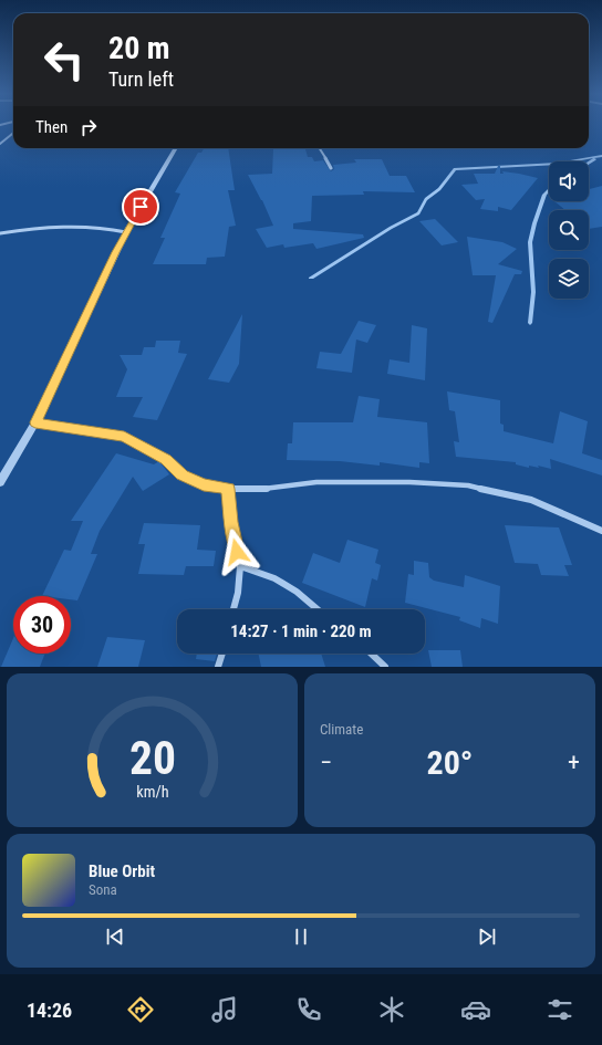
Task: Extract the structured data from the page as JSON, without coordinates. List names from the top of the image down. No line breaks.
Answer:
{"page":{"turn":["20 m","Turn left"],"then":"Then","limit":"30","trip":"14:27 · 1 min · 220 m","tile":"Climate","heat":["−","20°","+"],"song":["Blue Orbit","Sona"],"tabs":"14:26","gauge":["20","km/h"]}}
